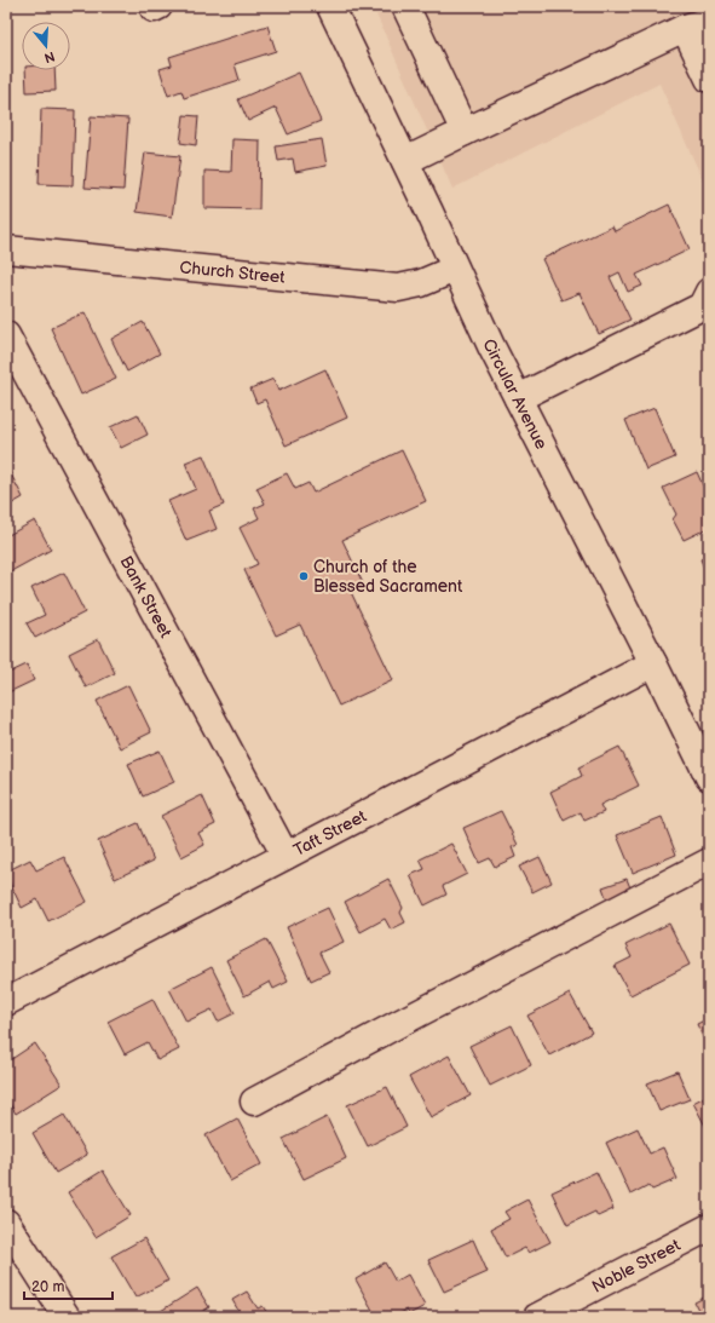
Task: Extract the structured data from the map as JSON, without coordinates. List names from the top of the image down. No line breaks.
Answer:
{"streets":{"street":["Church Street","Circular Avenue","Bank Street","Taft Street","Noble Street"]},"crossings":[["Church Street","Circular Avenue"],["Circular Avenue","Taft Street"],["Bank Street","Taft Street"]],"places":["Church of the Blessed Sacrament"],"scale_bar":"20 m","north":"bottom"}
